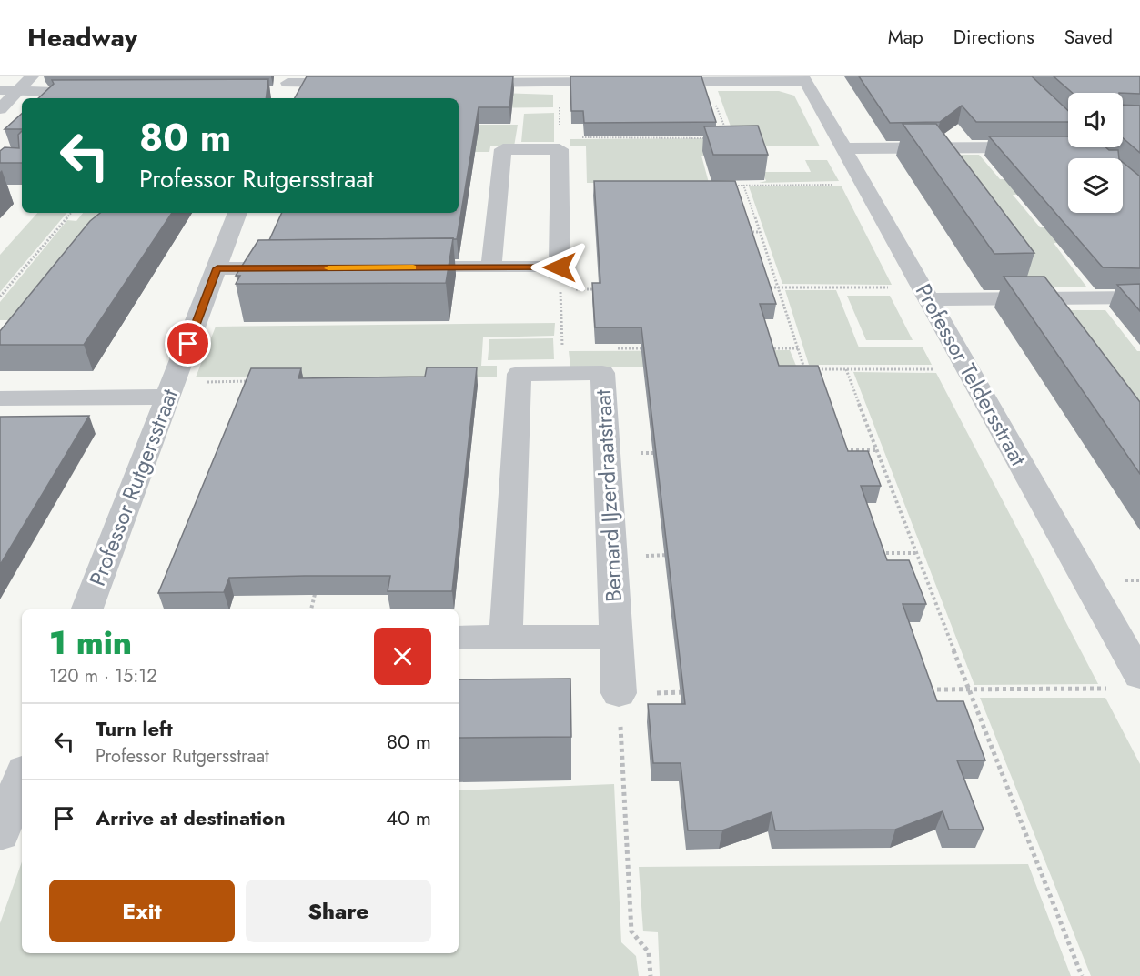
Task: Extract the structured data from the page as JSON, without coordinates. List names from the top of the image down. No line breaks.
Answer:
{"streets":{"street":["Professor Teldersstraat","Professor Rutgersstraat","Bernard IJzerdraatstraat"]},"page":{"header":"Headway","nav":["Map","Directions","Saved"],"turn":["80 m","Professor Rutgersstraat"],"heading":["1 min","120 m · 15:12"],"list":[{"name":"Turn left","note":"Professor Rutgersstraat","value":"80 m"},{"name":"Arrive at destination","value":"40 m"}],"buttons":["Exit","Share"]}}
